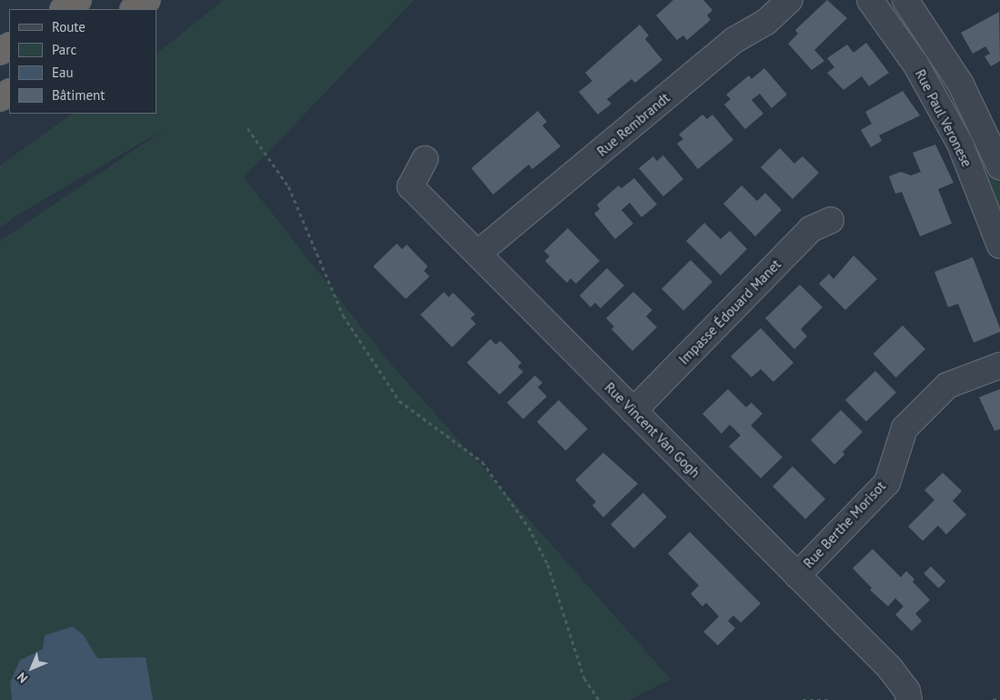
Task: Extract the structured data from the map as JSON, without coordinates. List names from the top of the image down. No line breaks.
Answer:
{"streets":{"street":["Rue Paul Veronese","Rue Rembrandt","Impasse Édouard Manet","Rue Vincent Van Gogh","Rue Berthe Morisot"]},"crossings":[["Rue Rembrandt","Rue Vincent Van Gogh"],["Impasse Édouard Manet","Rue Vincent Van Gogh"],["Rue Vincent Van Gogh","Rue Berthe Morisot"]],"legend":["Route","Parc","Eau","Bâtiment"],"north":"bottom left"}
